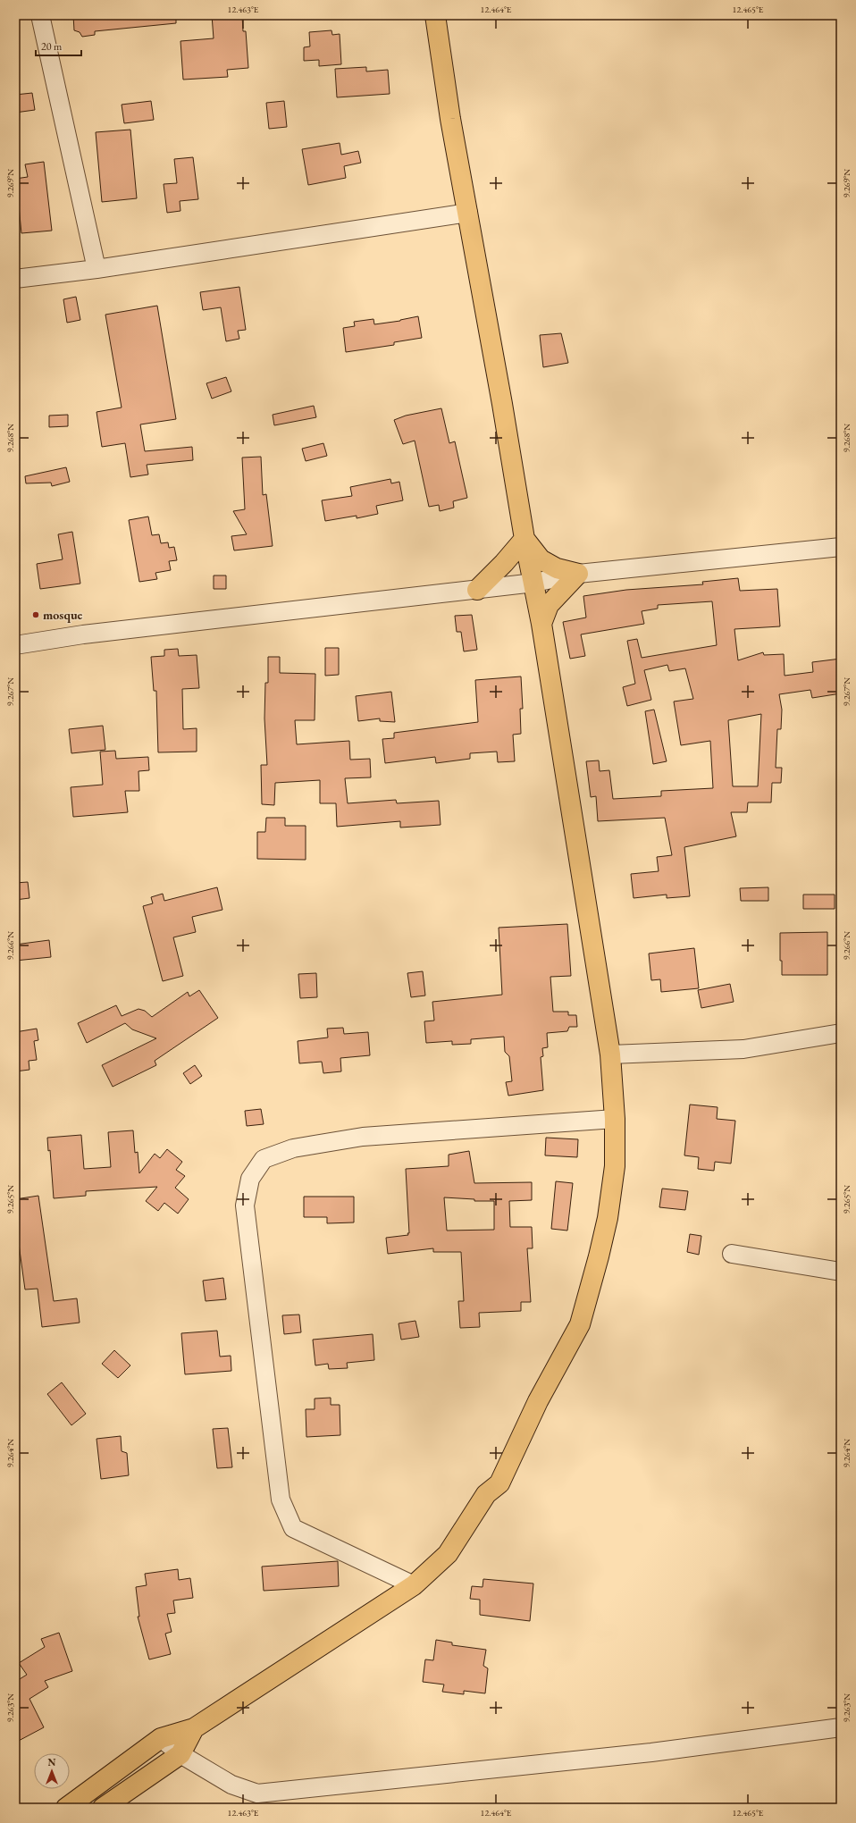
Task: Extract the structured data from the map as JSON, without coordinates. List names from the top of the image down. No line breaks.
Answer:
{"places":["mosque"],"scale_bar":"20 m","north":"top","coordinates":["12.463°E","12.464°E","12.465°E","9.269°N","9.268°N","9.267°N","9.266°N","9.265°N","9.264°N","9.263°N"]}
